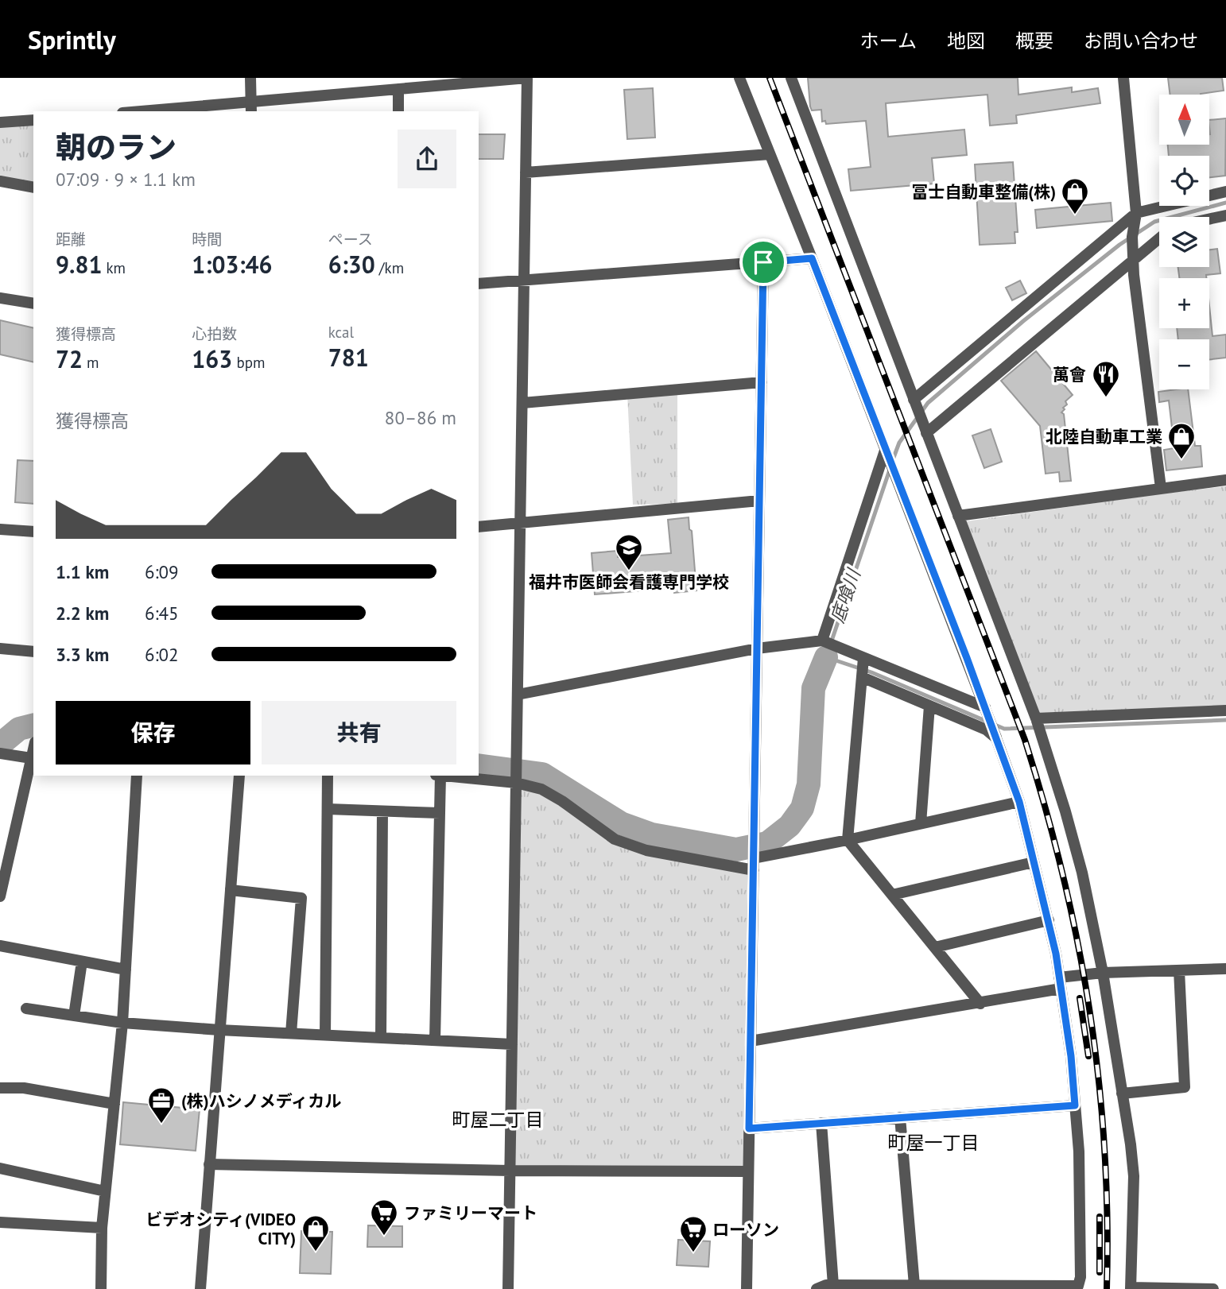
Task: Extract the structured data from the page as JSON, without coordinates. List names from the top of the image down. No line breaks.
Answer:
{"districts":["町屋二丁目","町屋一丁目"],"water":["底喰川"],"places":{"shop":["冨士自動車整備(株)","北陸自動車工業","ビデオシティ(VIDEO CITY)"],"restaurant":["萬會"],"school or university":["福井市医師会看護専門学校"],"office":["(株)ハシノメディカル"],"supermarket":["ファミリーマート","ローソン"]},"north":"top","page":{"header":"Sprintly","nav":["ホーム","地図","概要","お問い合わせ"],"map_buttons":["+","−"],"heading":["朝のラン","07:09 · 9 × 1.1 km"],"stats":[["距離","9.81 km"],["時間","1:03:46"],["ペース","6:30 /km"],["獲得標高","72 m"],["心拍数","163 bpm"],["kcal","781"]],"chart":["獲得標高","80–86 m"],"list":[{"name":"1.1 km","note":"6:09"},{"name":"2.2 km","note":"6:45"},{"name":"3.3 km","note":"6:02"}],"buttons":["保存","共有"]}}
